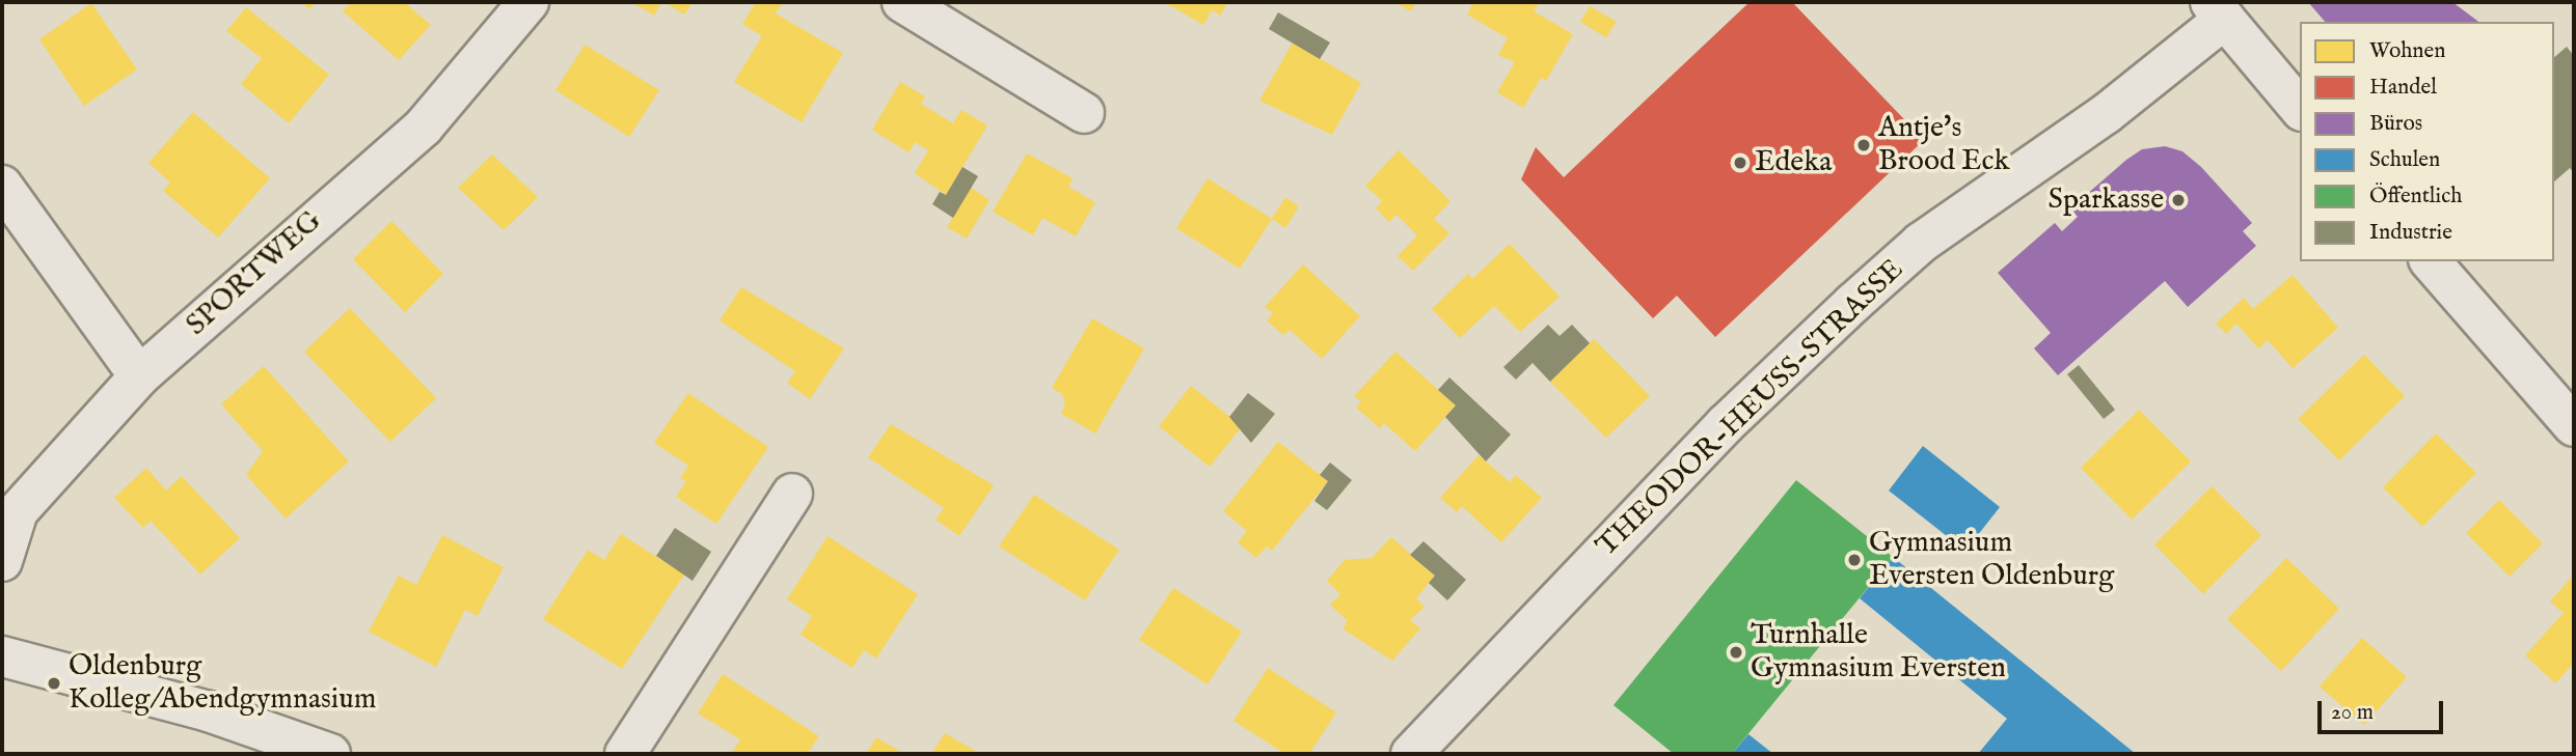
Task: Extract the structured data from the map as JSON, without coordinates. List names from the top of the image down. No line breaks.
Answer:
{"streets":{"street":["SPORTWEG","THEODOR-HEUSS-STRASSE"]},"places":["Antje's Brood Eck","Edeka","Sparkasse","Gymnasium Eversten Oldenburg","Turnhalle Gymnasium Eversten","Oldenburg Kolleg/Abendgymnasium"],"legend":["Wohnen","Handel","Büros","Schulen","Öffentlich","Industrie"],"scale_bar":"20 m"}
